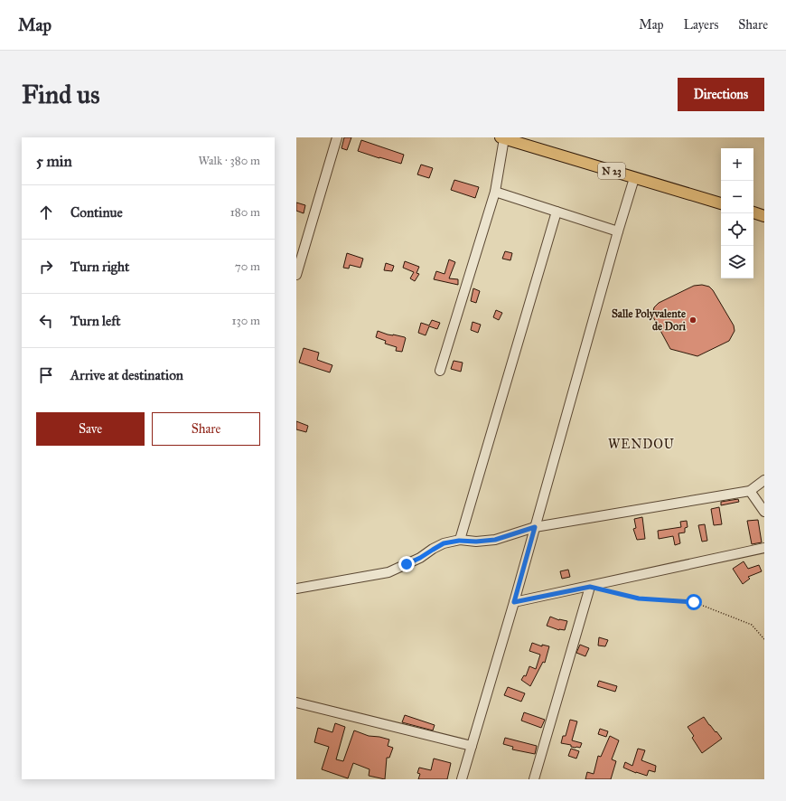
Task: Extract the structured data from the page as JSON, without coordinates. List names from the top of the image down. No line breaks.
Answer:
{"streets":{"main road":["N 23"]},"districts":["WENDOU"],"places":["Salle Polyvalente de Dori"],"page":{"header":"Map","nav":["Map","Layers","Share"],"buttons":["Directions",["Save","Share"]],"title":"Find us","heading":["5 min","Walk · 380 m"],"map_buttons":["+","−"],"list":[["Continue","180 m"],["Turn right","70 m"],["Turn left","130 m"],"Arrive at destination"]}}
